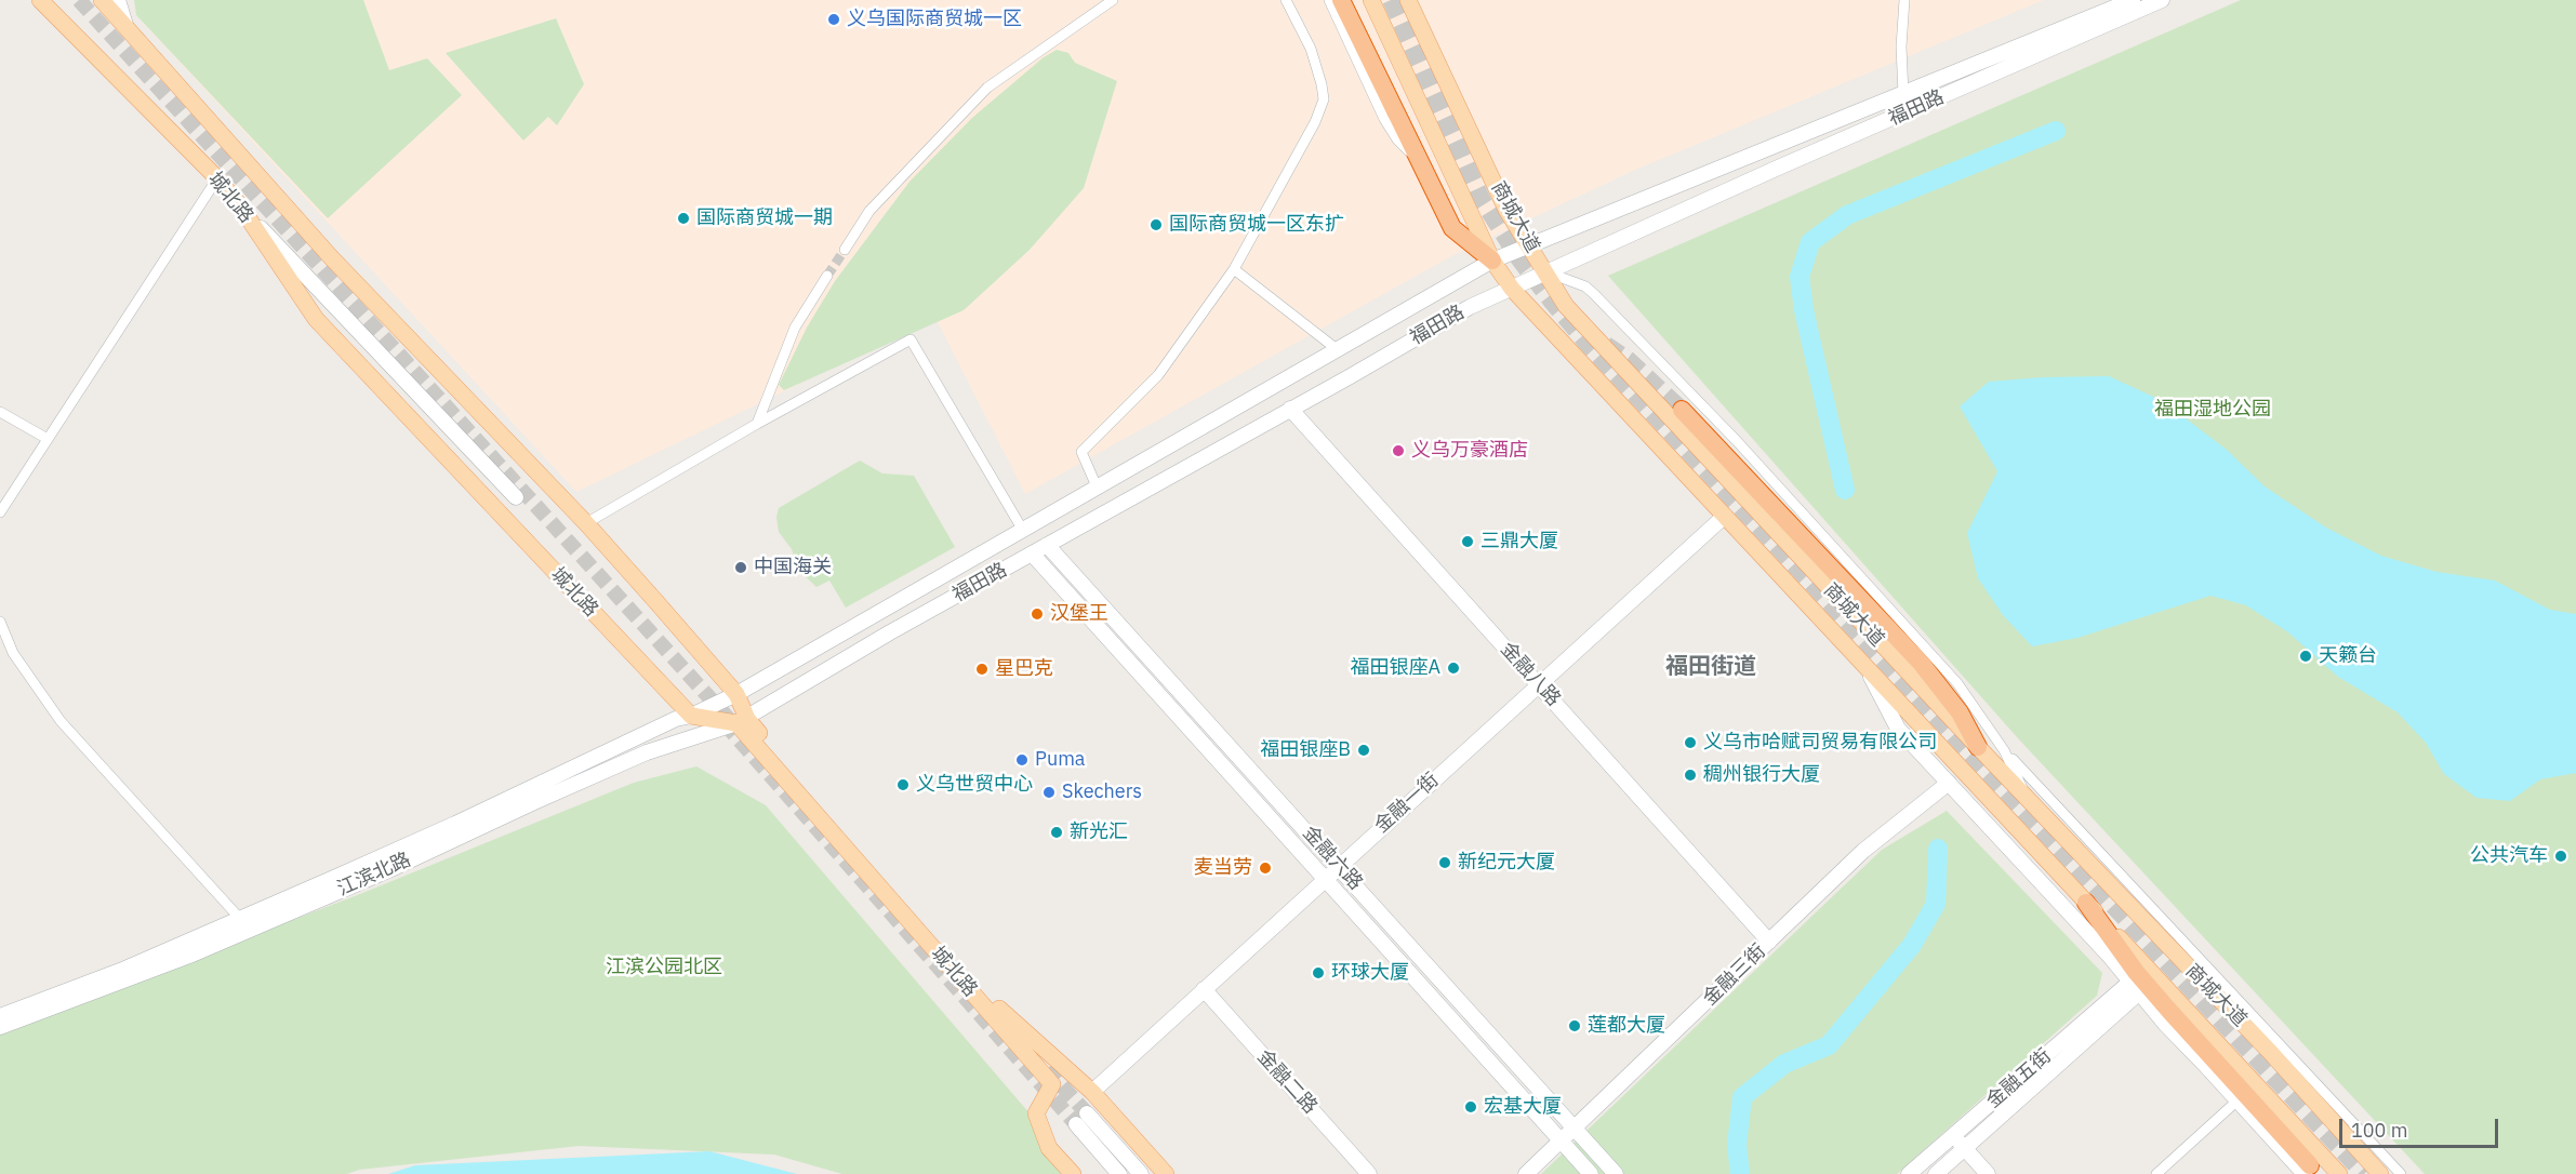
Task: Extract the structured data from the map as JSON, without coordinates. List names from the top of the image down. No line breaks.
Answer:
{"streets":{"main road":["城北路","商城大道"],"street":["福田路","金融八路","金融一街","金融六路","江滨北路","金融三街","金融五街","金融二路"]},"crossings":[["福田路","城北路"],["福田路","商城大道"],["福田路","金融八路"],["福田路","金融六路"],["福田路","江滨北路"],["城北路","金融一街"],["城北路","江滨北路"],["商城大道","金融一街"],["金融八路","金融一街"],["金融八路","金融三街"],["金融一街","金融六路"],["金融一街","金融二路"],["金融六路","金融三街"]],"districts":["福田街道"],"parks":["福田湿地公园","江滨公园北区"],"places":["义乌国际商贸城一区","国际商贸城一期","国际商贸城一区东扩","义乌万豪酒店","三鼎大厦","中国海关","汉堡王","天籁台","福田银座A","星巴克","义乌市哈赋司贸易有限公司","福田银座B","Puma","稠州银行大厦","义乌世贸中心","Skechers","新光汇","公共汽车","新纪元大厦","麦当劳","环球大厦","莲都大厦","宏基大厦"],"scale_bar":"100 m"}
